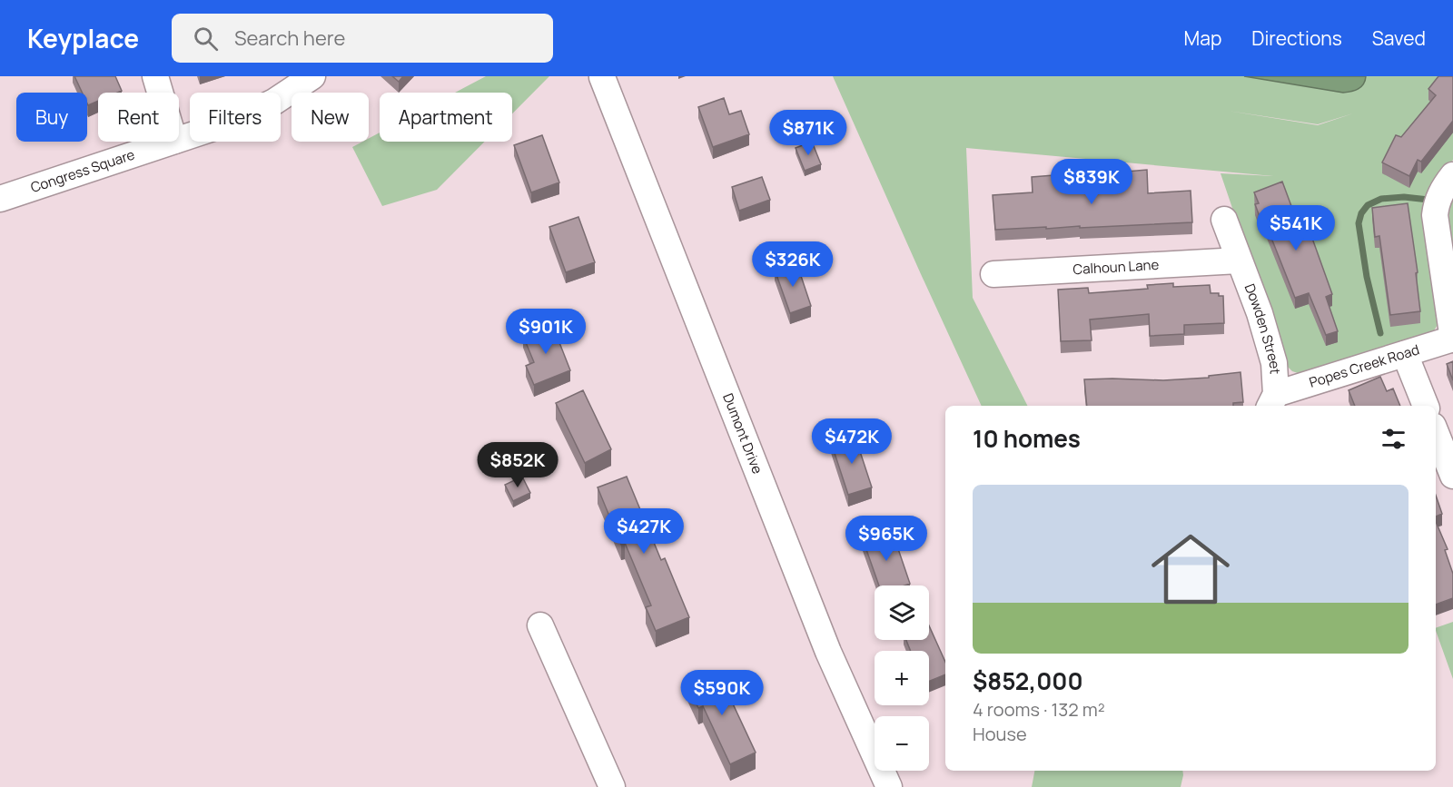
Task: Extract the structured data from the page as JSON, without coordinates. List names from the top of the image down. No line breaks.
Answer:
{"streets":{"street":["Congress Square","Calhoun Lane","Dowden Street","Popes Creek Road","Dumont Drive"]},"crossings":[["Calhoun Lane","Dowden Street"],["Dowden Street","Popes Creek Road"]],"page":{"header":"Keyplace","search":"Search here","nav":["Map","Directions","Saved"],"chip":["Buy","Rent","Filters","New","Apartment"],"price":["$871K","$839K","$541K","$326K","$901K","$472K","$852K","$427K","$965K","$590K"],"heading":"10 homes","list":[{"name":"$852,000","note":"4 rooms · 132 m² · House"}],"map_buttons":["+","−"]}}
